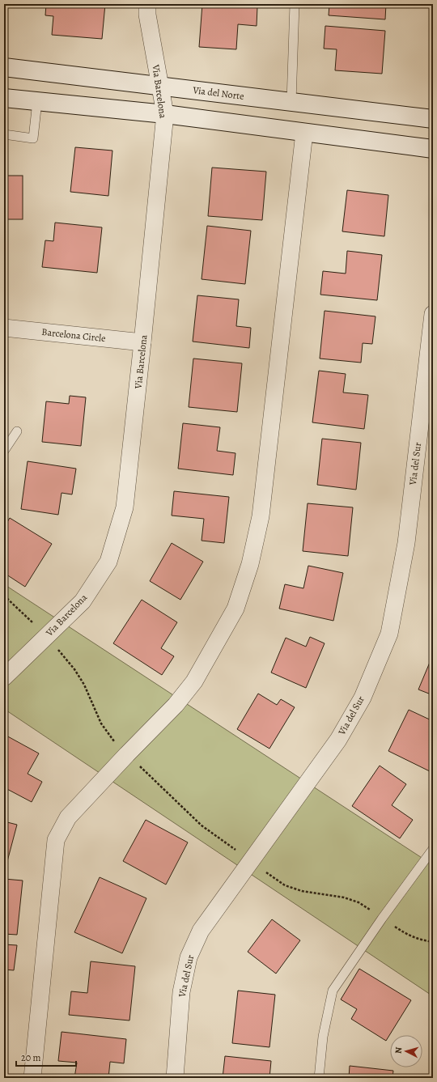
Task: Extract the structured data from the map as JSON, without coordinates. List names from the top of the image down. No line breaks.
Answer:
{"streets":{"street":["Via Barcelona","Via del Norte","Barcelona Circle","Via del Sur"]},"crossings":[["Via Barcelona","Via del Norte"],["Via Barcelona","Barcelona Circle"]],"scale_bar":"20 m","north":"left"}
